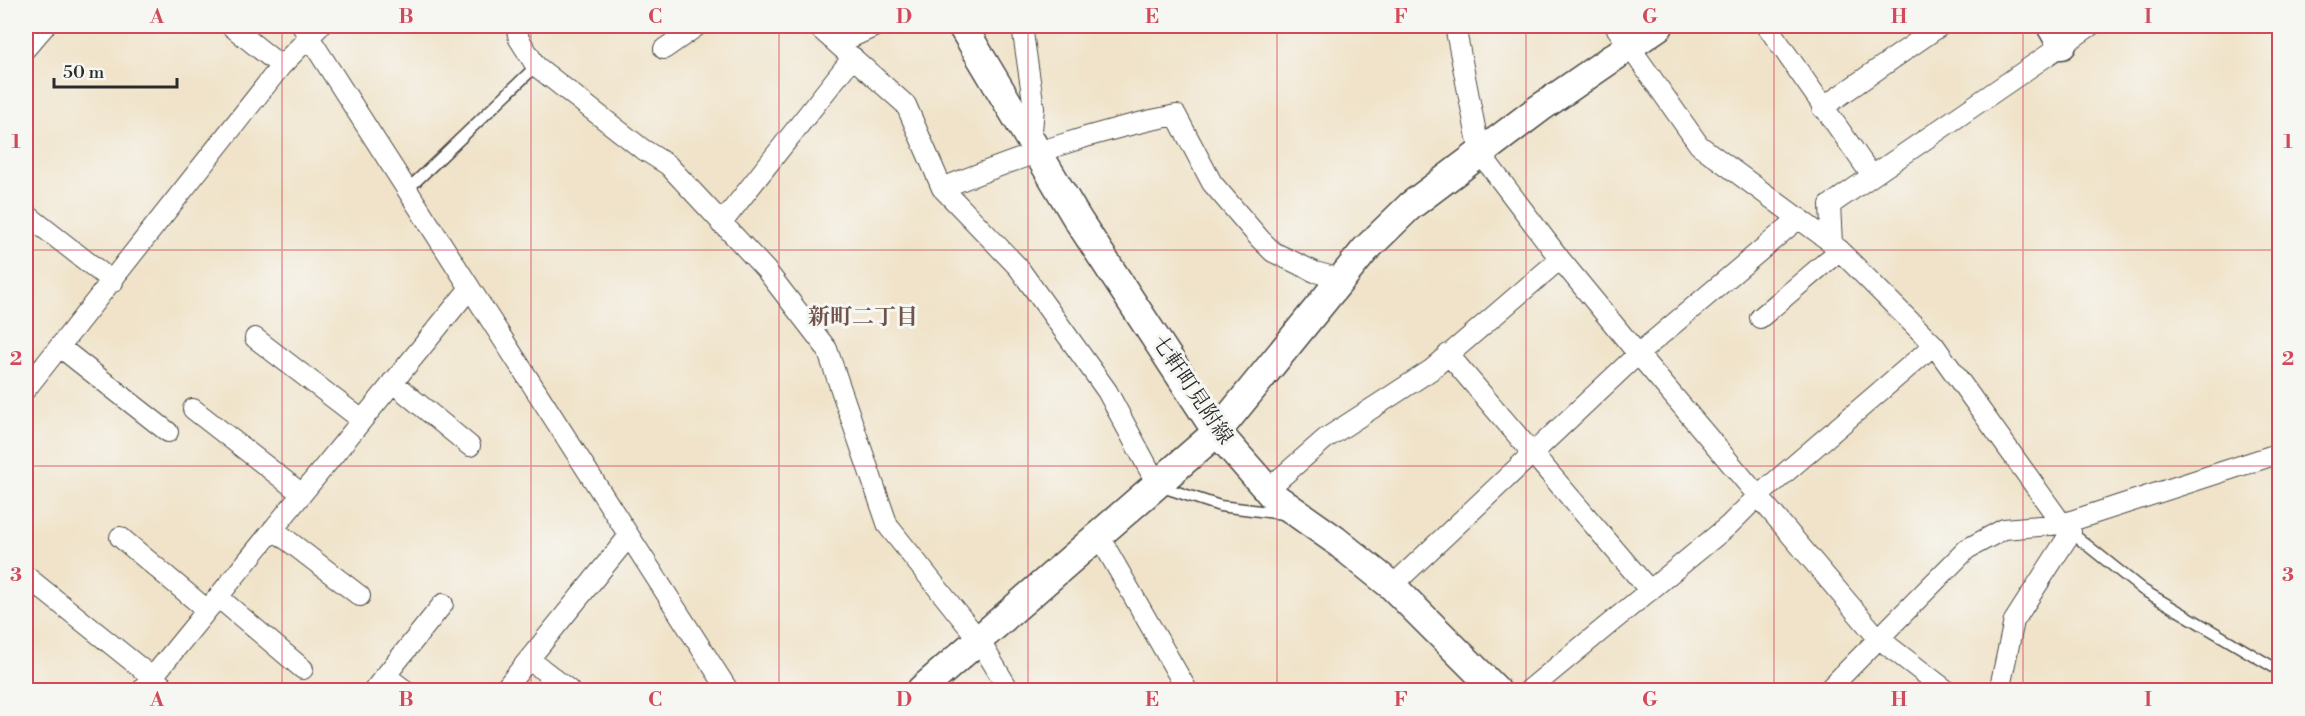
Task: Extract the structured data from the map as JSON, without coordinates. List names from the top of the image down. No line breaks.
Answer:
{"streets":{"street":["七軒町見附線"]},"districts":["新町二丁目"],"scale_bar":"50 m","grid":{"columns":["A","B","C","D","E","F","G","H","I"],"rows":["1","2","3"]}}
